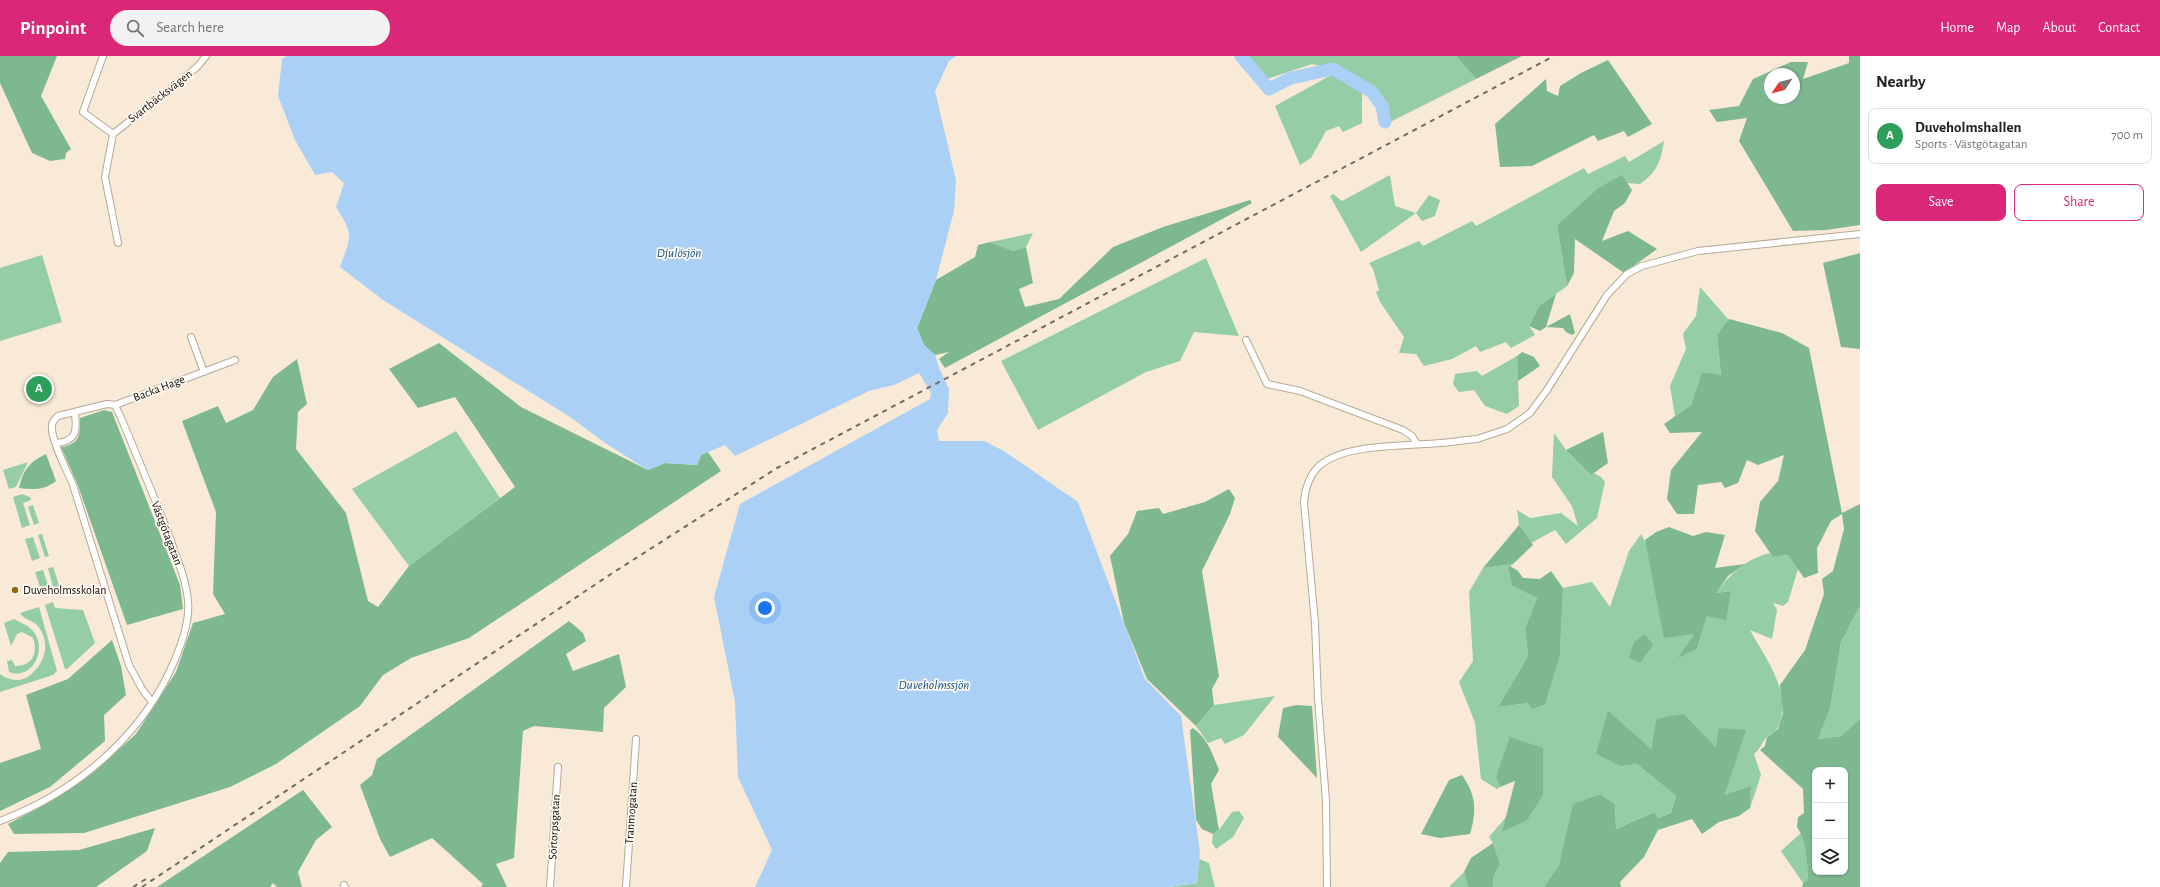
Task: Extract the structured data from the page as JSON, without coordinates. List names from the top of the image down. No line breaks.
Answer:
{"streets":{"street":["Svartbäcksvägen","Backa Hage","Västgötagatan","Tranmogatan","Sörtorpsgatan"]},"crossings":[["Backa Hage","Västgötagatan"]],"water":["Djulösjön","Duveholmssjön"],"places":["Duveholmsskolan"],"north":"bottom left","page":{"header":"Pinpoint","search":"Search here","nav":["Home","Map","About","Contact"],"heading":"Nearby","list":[{"mark":"A","name":"Duveholmshallen","note":"Sports · Västgötagatan","value":"700 m"}],"buttons":["Save","Share"],"pins":"A","map_buttons":["+","−"]}}
